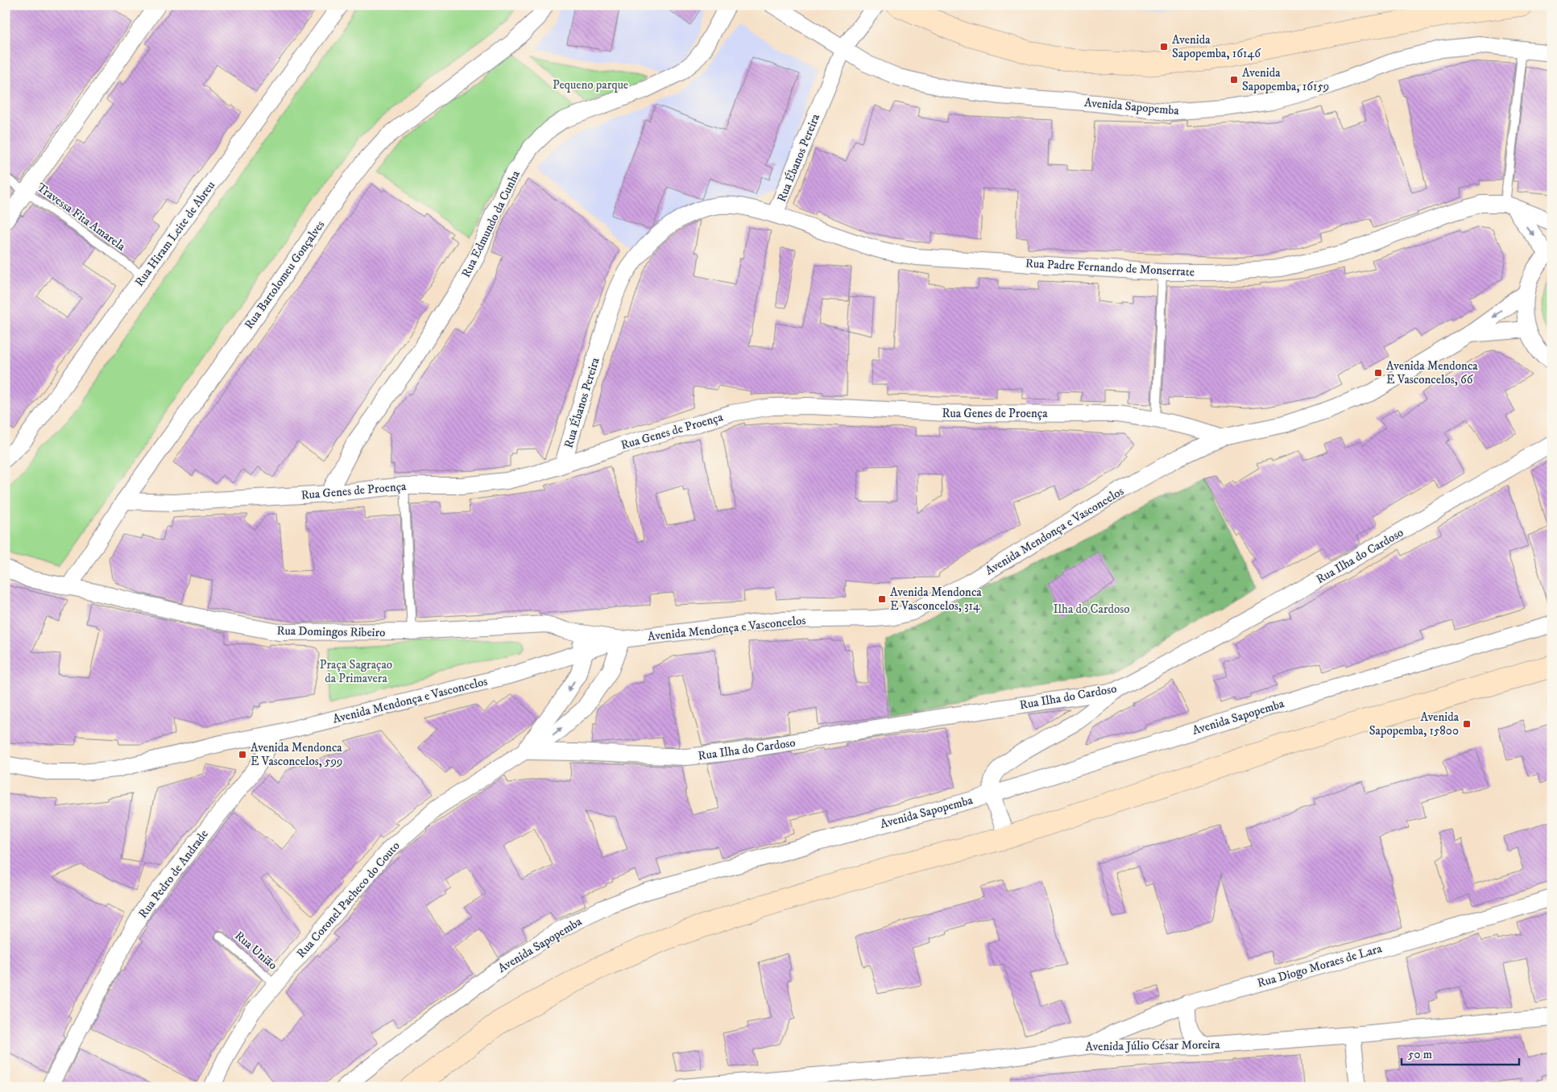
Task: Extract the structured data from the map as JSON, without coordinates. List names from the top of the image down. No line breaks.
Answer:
{"streets":{"street":["Avenida Sapopemba","Rua Ébanos Pereira","Rua Edmundo da Cunha","Rua Hiram Leite de Abreu","Rua Padre Fernando de Monserrate","Rua Bartolomeu Gonçalves","Rua Genes de Proença","Avenida Mendonça e Vasconcelos","Rua Ilha do Cardoso","Rua Domingos Ribeiro","Rua Pedro de Andrade","Rua Coronel Pacheco do Couto","Rua Diogo Moraes de Lara","Avenida Júlio César Moreira"],"lane":["Travessa Fita Amarela","Rua União"]},"crossings":[["Avenida Sapopemba","Rua Ébanos Pereira"],["Rua Ébanos Pereira","Rua Padre Fernando de Monserrate"],["Rua Ébanos Pereira","Rua Genes de Proença"],["Travessa Fita Amarela","Rua Hiram Leite de Abreu"],["Rua Edmundo da Cunha","Rua Genes de Proença"],["Rua Bartolomeu Gonçalves","Rua Genes de Proença"],["Rua Bartolomeu Gonçalves","Rua Domingos Ribeiro"],["Rua Genes de Proença","Avenida Mendonça e Vasconcelos"],["Avenida Mendonça e Vasconcelos","Rua Domingos Ribeiro"],["Avenida Mendonça e Vasconcelos","Rua Pedro de Andrade"],["Avenida Mendonça e Vasconcelos","Rua Coronel Pacheco do Couto"],["Rua Ilha do Cardoso","Rua Coronel Pacheco do Couto"],["Rua Domingos Ribeiro","Rua Coronel Pacheco do Couto"],["Rua Coronel Pacheco do Couto","Rua União"],["Rua Diogo Moraes de Lara","Avenida Júlio César Moreira"]],"parks":["Pequeno parque","Ilha do Cardoso","Praça Sagraçao da Primavera"],"places":{"transit":["Avenida Sapopemba, 16146","Avenida Sapopemba, 16159","Avenida Mendonca E Vasconcelos, 66","Avenida Mendonca E Vasconcelos, 314","Avenida Sapopemba, 15800","Avenida Mendonca E Vasconcelos, 599"]},"scale_bar":"50 m"}
